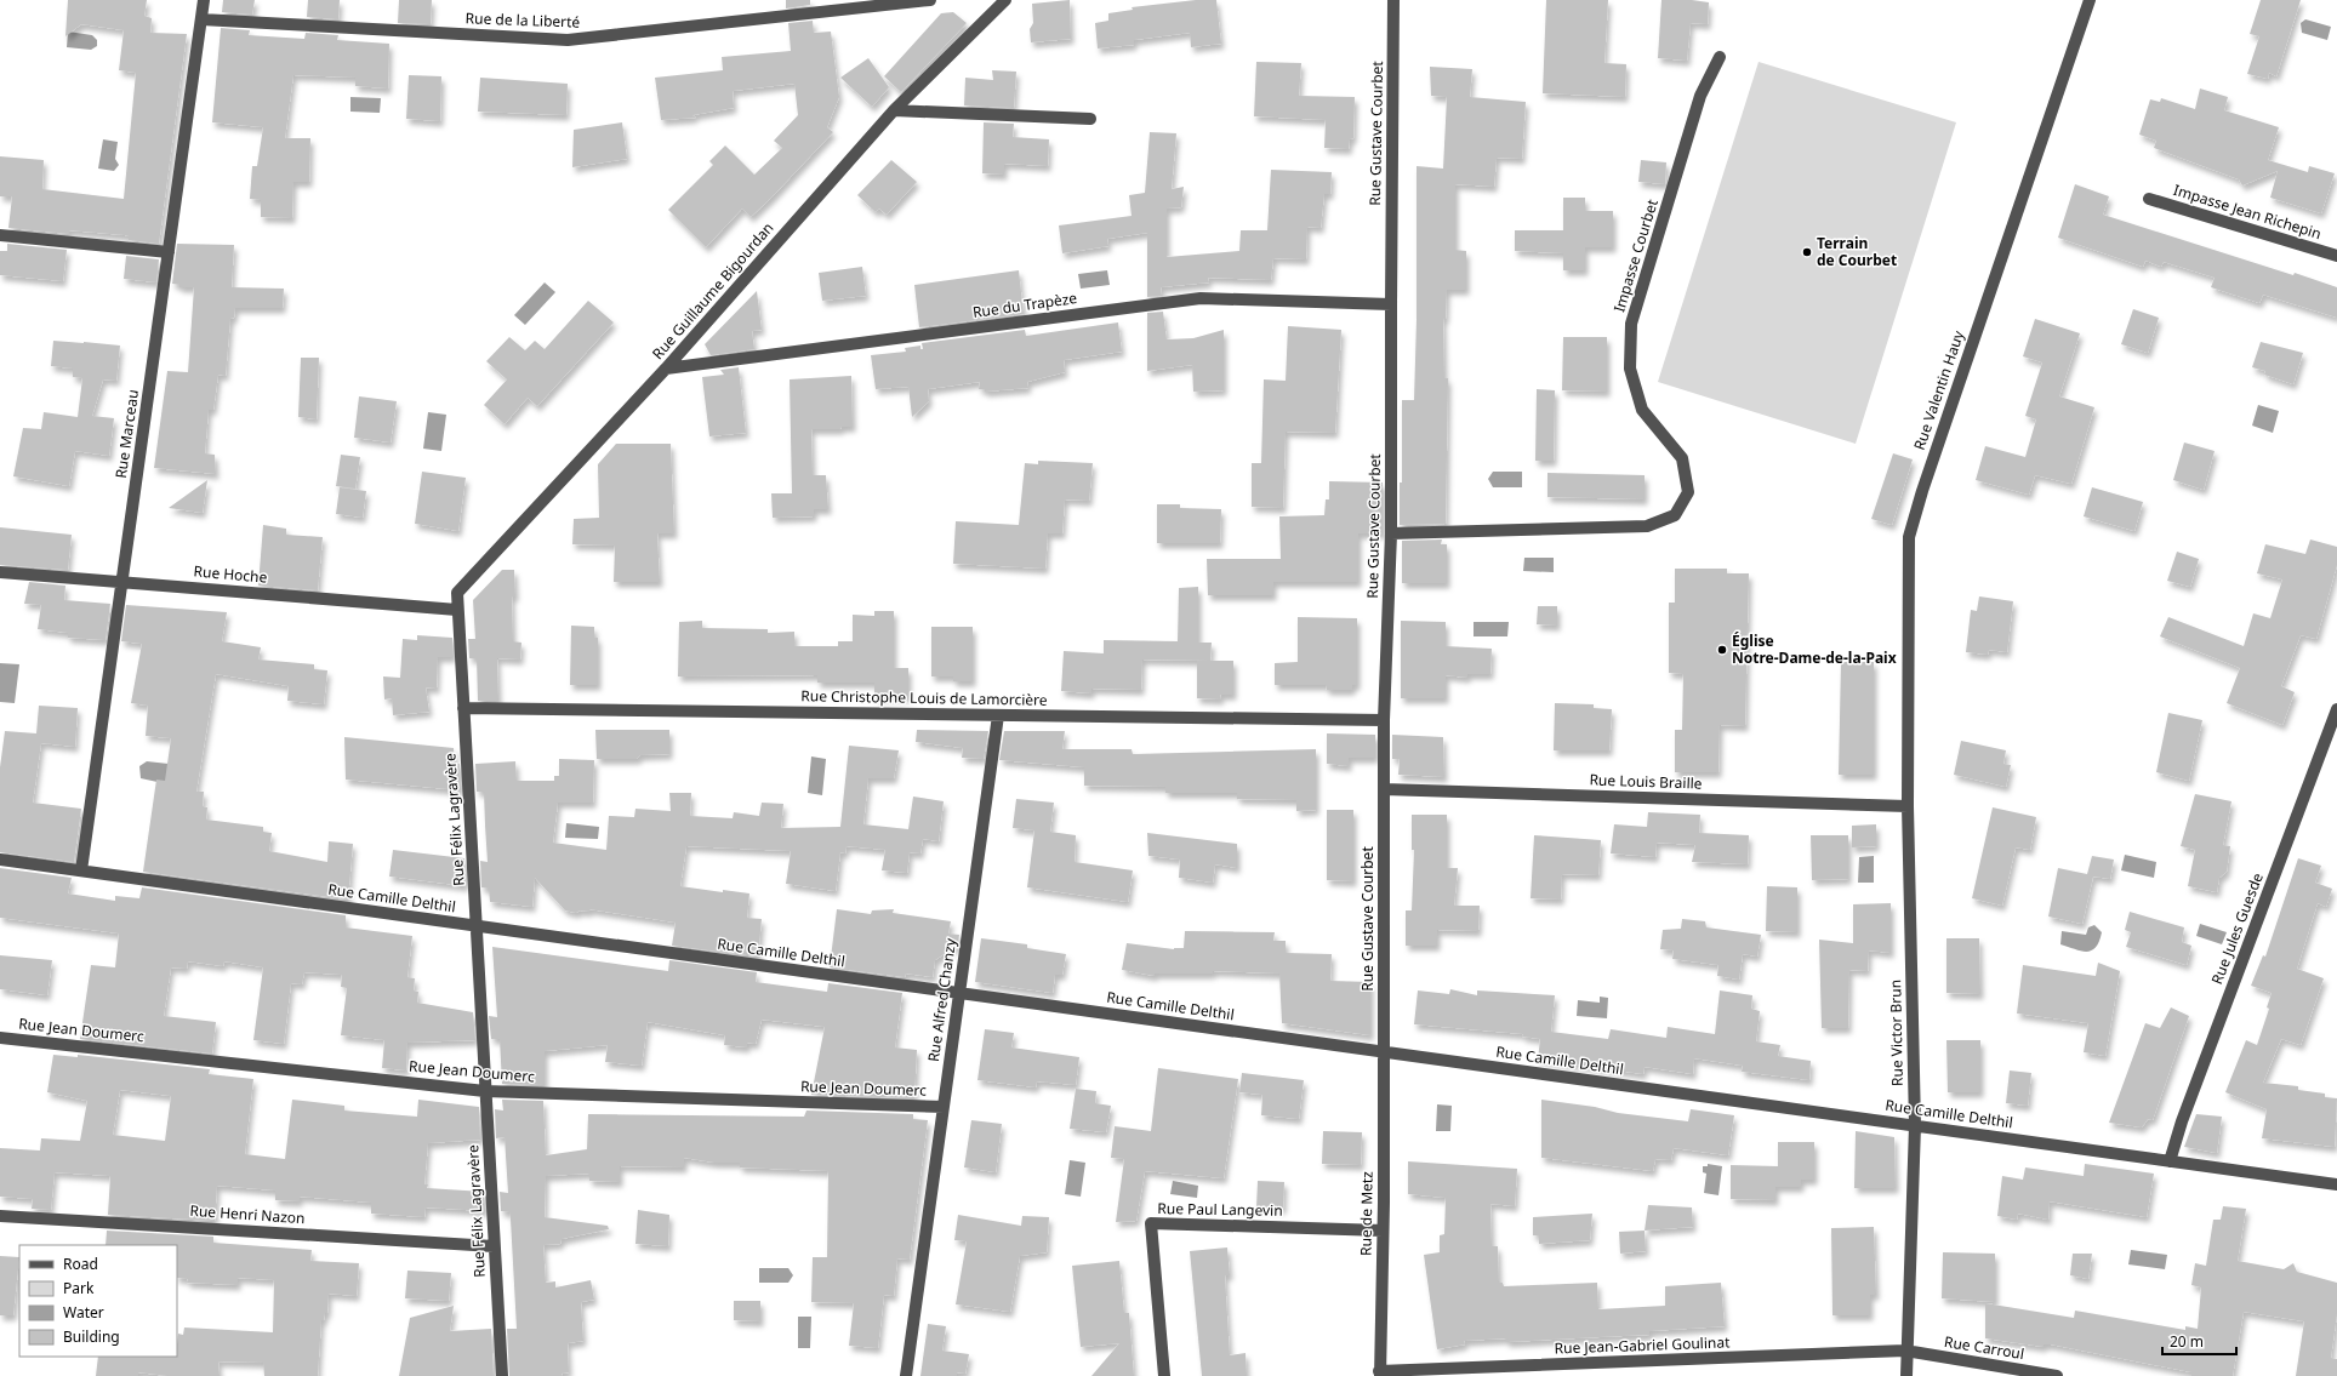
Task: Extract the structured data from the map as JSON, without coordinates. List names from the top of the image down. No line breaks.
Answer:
{"streets":{"street":["Rue de la Liberté","Rue Gustave Courbet","Impasse Jean Richepin","Impasse Courbet","Rue Guillaume Bigourdan","Rue du Trapèze","Rue Valentin Hauy","Rue Marceau","Rue Hoche","Rue Christophe Louis de Lamorcière","Rue Louis Braille","Rue Félix Lagravère","Rue Camille Delthil","Rue Jules Guesde","Rue Alfred Chanzy","Rue Jean Doumerc","Rue Victor Brun","Rue Paul Langevin","Rue de Metz","Rue Henri Nazon","Rue Jean-Gabriel Goulinat","Rue Carroul"]},"crossings":[["Rue de la Liberté","Rue Marceau"],["Rue Gustave Courbet","Impasse Courbet"],["Rue Gustave Courbet","Rue du Trapèze"],["Rue Gustave Courbet","Rue Christophe Louis de Lamorcière"],["Rue Gustave Courbet","Rue Louis Braille"],["Rue Gustave Courbet","Rue Camille Delthil"],["Rue Gustave Courbet","Rue de Metz"],["Rue Guillaume Bigourdan","Rue du Trapèze"],["Rue Guillaume Bigourdan","Rue Hoche"],["Rue Guillaume Bigourdan","Rue Félix Lagravère"],["Rue Valentin Hauy","Rue Louis Braille"],["Rue Valentin Hauy","Rue Victor Brun"],["Rue Marceau","Rue Hoche"],["Rue Marceau","Rue Camille Delthil"],["Rue Hoche","Rue Félix Lagravère"],["Rue Christophe Louis de Lamorcière","Rue Félix Lagravère"],["Rue Christophe Louis de Lamorcière","Rue Alfred Chanzy"],["Rue Louis Braille","Rue Victor Brun"],["Rue Félix Lagravère","Rue Camille Delthil"],["Rue Félix Lagravère","Rue Jean Doumerc"],["Rue Félix Lagravère","Rue Henri Nazon"],["Rue Camille Delthil","Rue Jules Guesde"],["Rue Camille Delthil","Rue Alfred Chanzy"],["Rue Camille Delthil","Rue Victor Brun"],["Rue Camille Delthil","Rue de Metz"],["Rue Alfred Chanzy","Rue Jean Doumerc"],["Rue Victor Brun","Rue Jean-Gabriel Goulinat"],["Rue Victor Brun","Rue Carroul"],["Rue Paul Langevin","Rue de Metz"],["Rue de Metz","Rue Jean-Gabriel Goulinat"],["Rue Jean-Gabriel Goulinat","Rue Carroul"]],"places":["Terrain de Courbet","Église Notre-Dame-de-la-Paix"],"legend":["Road","Park","Water","Building"],"scale_bar":"20 m"}
